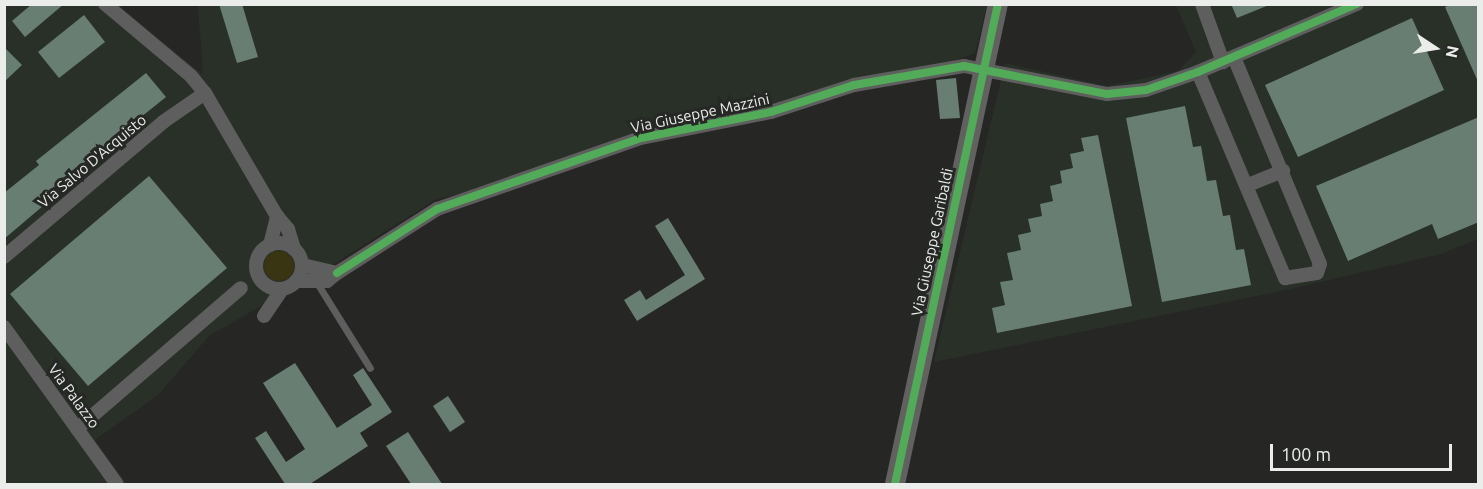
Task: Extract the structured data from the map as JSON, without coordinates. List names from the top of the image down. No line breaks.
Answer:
{"streets":{"street":["Via Giuseppe Mazzini","Via Salvo D'Acquisto","Via Giuseppe Garibaldi","Via Palazzo"]},"crossings":[["Via Giuseppe Mazzini","Via Giuseppe Garibaldi"]],"scale_bar":"100 m","north":"right"}
